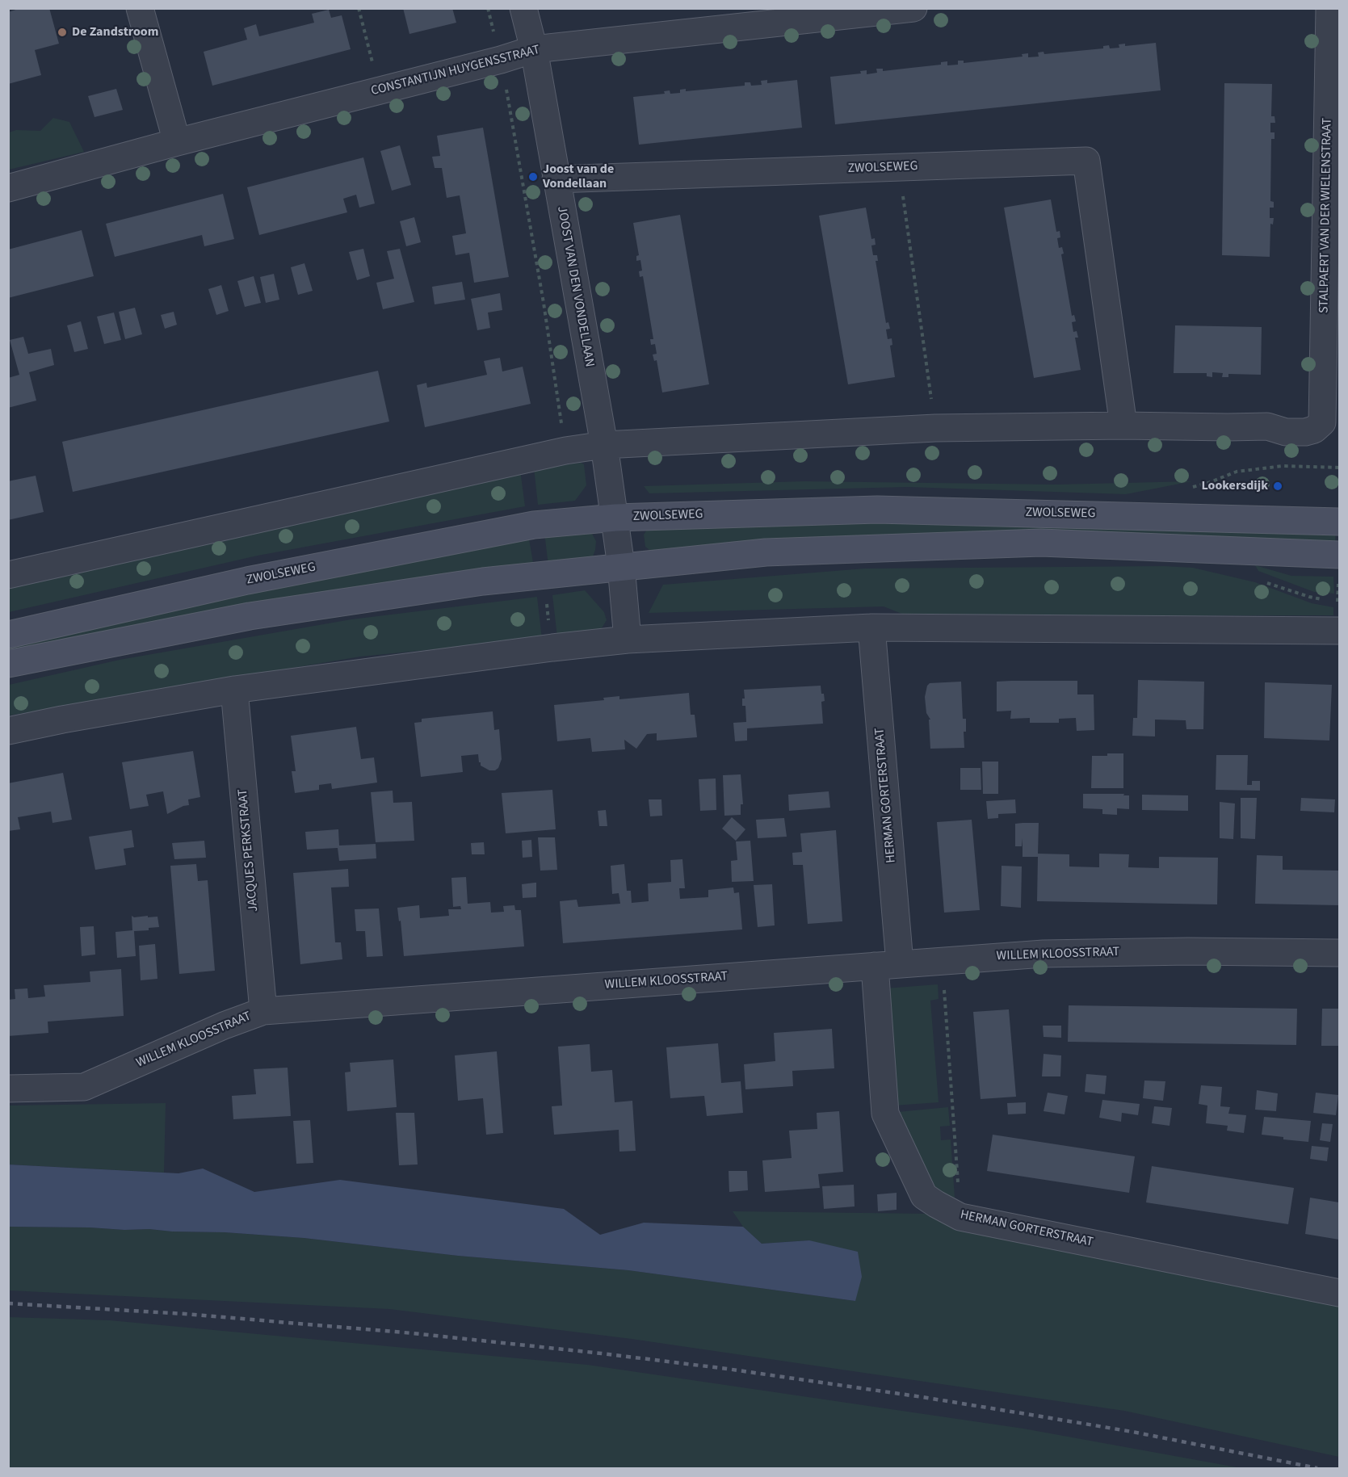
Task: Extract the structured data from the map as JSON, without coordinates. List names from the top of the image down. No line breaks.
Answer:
{"streets":{"street":["CONSTANTIJN HUYGENSSTRAAT","ZWOLSEWEG","STALPAERT VAN DER WIELENSTRAAT","JOOST VAN DEN VONDELLAAN","HERMAN GORTERSTRAAT","JACQUES PERKSTRAAT","WILLEM KLOOSSTRAAT"]},"crossings":[["CONSTANTIJN HUYGENSSTRAAT","JOOST VAN DEN VONDELLAAN"],["ZWOLSEWEG","STALPAERT VAN DER WIELENSTRAAT"],["ZWOLSEWEG","JOOST VAN DEN VONDELLAAN"],["HERMAN GORTERSTRAAT","WILLEM KLOOSSTRAAT"],["JACQUES PERKSTRAAT","WILLEM KLOOSSTRAAT"]],"places":["De Zandstroom","Joost van de Vondellaan","Lookersdijk"]}
